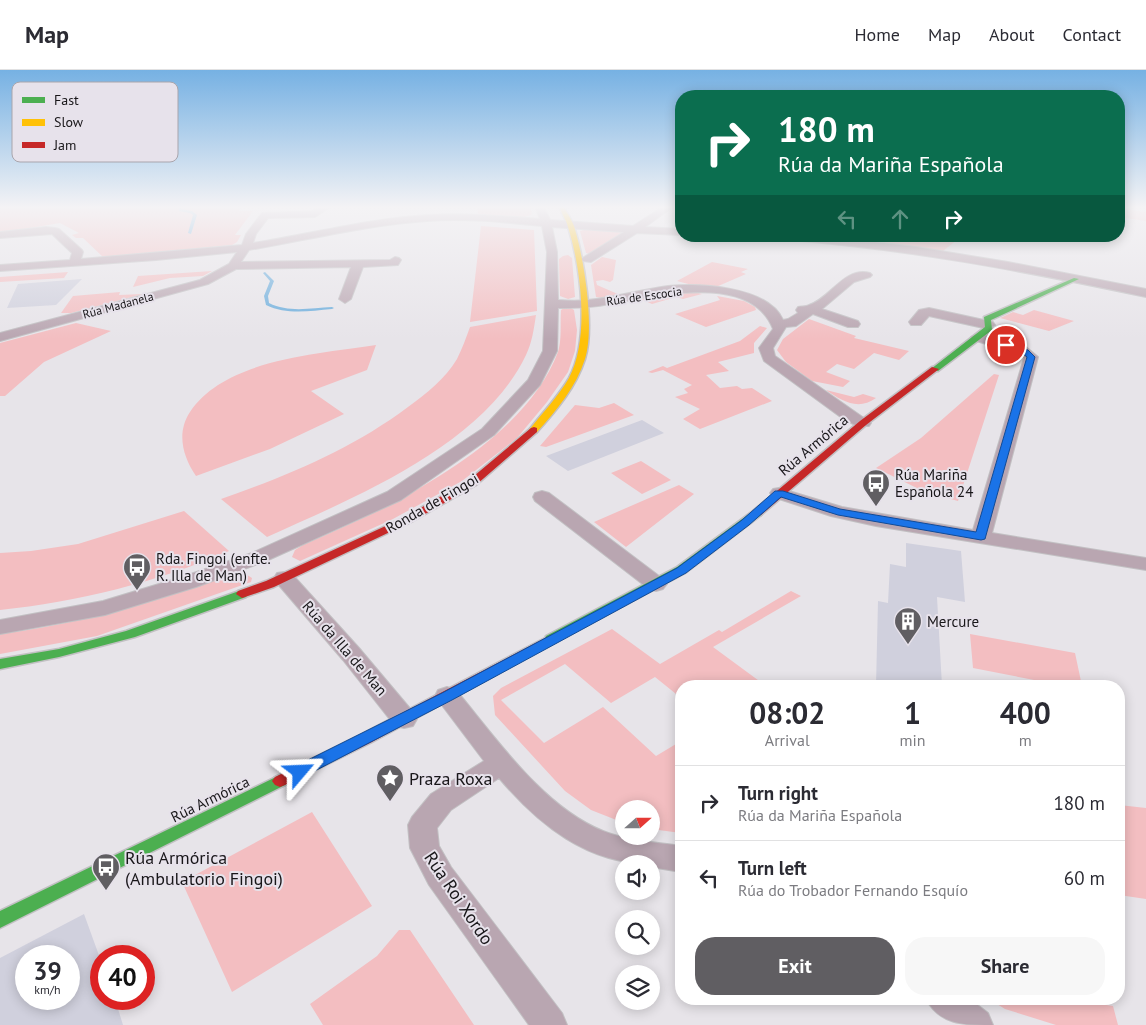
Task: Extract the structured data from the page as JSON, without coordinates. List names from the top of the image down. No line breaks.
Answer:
{"streets":{"street":["Rúa de Escocia","Rúa Madanela","Rúa Armórica","Ronda de Fingoi","Rúa da Illa de Man","Rúa Roi Xordo"]},"crossings":[["Rúa de Escocia","Ronda de Fingoi"],["Rúa Armórica","Rúa da Illa de Man"],["Ronda de Fingoi","Rúa da Illa de Man"]],"places":{"bus stop":["Rúa Mariña Española 24","Rda. Fingoi (enfte. R. Illa de Man)","Rúa Armórica (Ambulatorio Fingoi)"],"building":["Mercure"],"place":["Praza Roxa"]},"legend":["Fast","Slow","Jam"],"north":"right","page":{"header":"Map","nav":["Home","Map","About","Contact"],"turn":["180 m","Rúa da Mariña Española"],"eta":["08:02","Arrival","1","min","400","m"],"list":[{"name":"Turn right","note":"Rúa da Mariña Española","value":"180 m"},{"name":"Turn left","note":"Rúa do Trobador Fernando Esquío","value":"60 m"}],"buttons":["Exit","Share"],"speed":"39 km/h","limit":"40"}}
